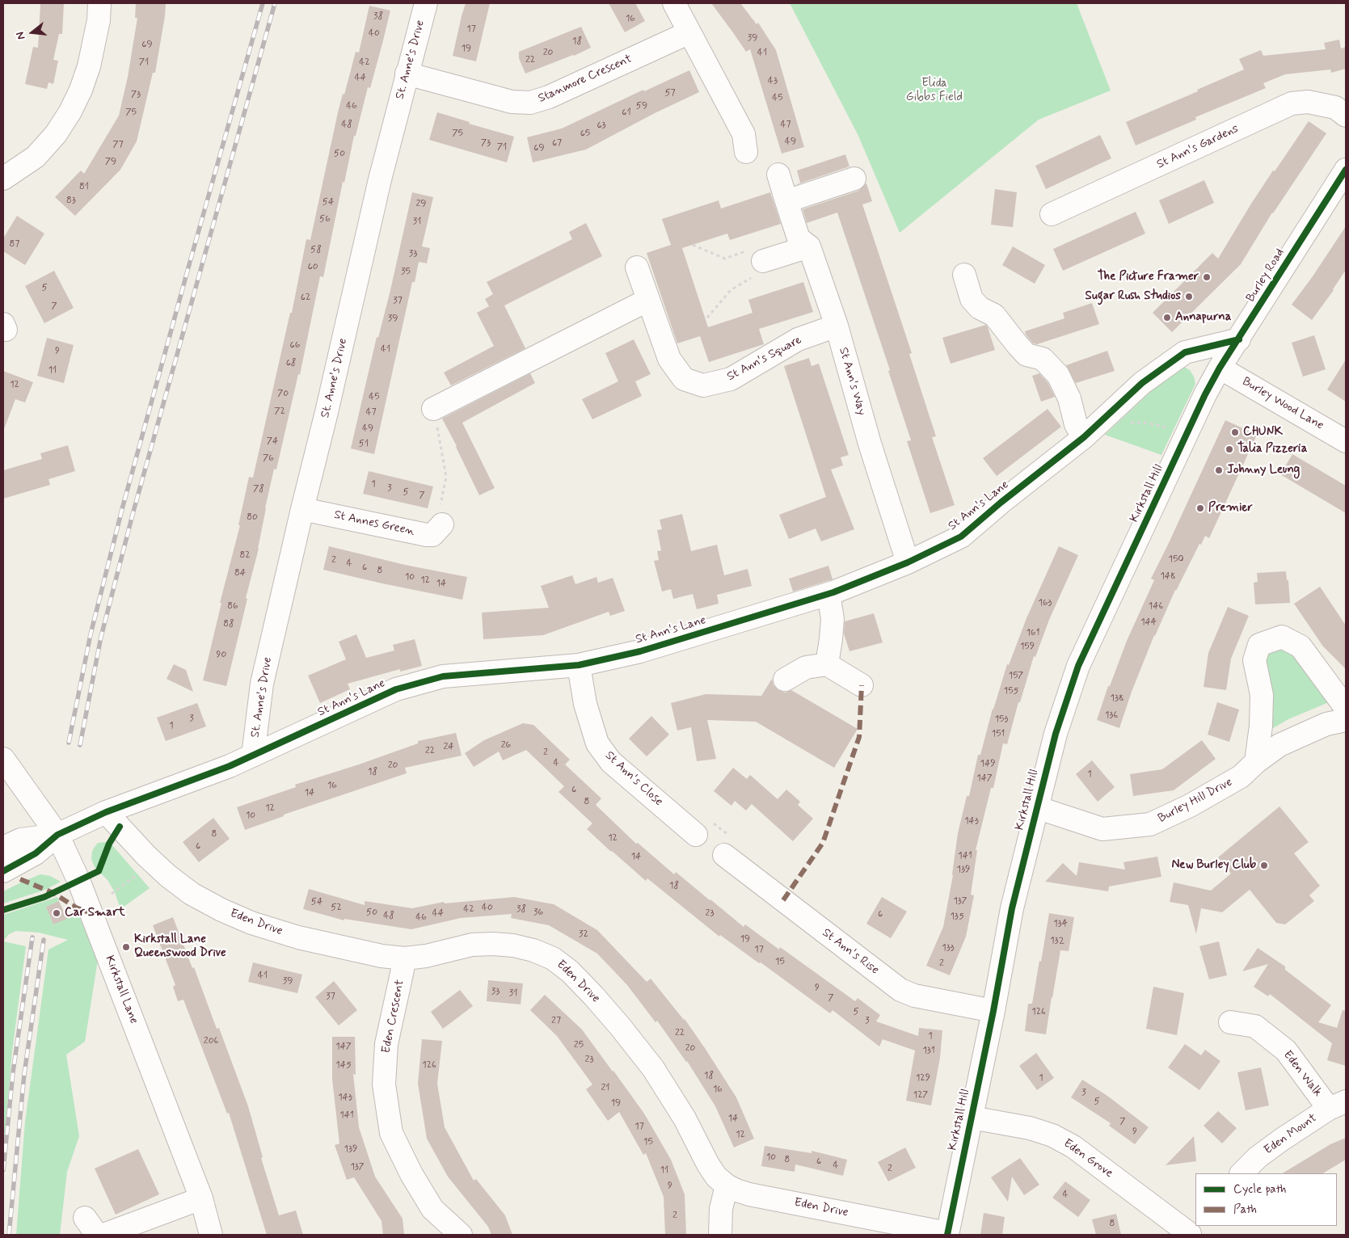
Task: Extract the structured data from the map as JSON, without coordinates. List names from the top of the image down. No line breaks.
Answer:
{"streets":{"street":["St. Anne's Drive","Stanmore Crescent","St Ann's Gardens","Burley Road","St Ann's Square","St Ann's Way","Burley Wood Lane","Kirkstall Hill","St Ann's Lane","St Annes Green","St Ann's Close","Burley Hill Drive","Eden Drive","St Ann's Rise","Kirkstall Lane","Eden Crescent","Eden Walk","Eden Mount","Eden Grove"]},"crossings":[["St. Anne's Drive","Stanmore Crescent"],["St. Anne's Drive","St Ann's Lane"],["St. Anne's Drive","St Annes Green"],["Burley Road","Burley Wood Lane"],["Burley Road","Kirkstall Hill"],["Burley Road","St Ann's Lane"],["St Ann's Square","St Ann's Way"],["St Ann's Way","St Ann's Lane"],["Kirkstall Hill","Burley Hill Drive"],["Kirkstall Hill","Eden Drive"],["Kirkstall Hill","St Ann's Rise"],["Kirkstall Hill","Eden Grove"],["St Ann's Lane","St Ann's Close"],["St Ann's Lane","Eden Drive"],["St Ann's Lane","Kirkstall Lane"],["Eden Drive","Eden Crescent"],["Eden Walk","Eden Mount"]],"parks":["Elida Gibbs Field"],"places":["The Picture Framer","Sugar Rush Studios","Annapurna","CHUNK","Talia Pizzeria","Johnny Leung","Premier","New Burley Club","Car Smart","Kirkstall Lane Queenswood Drive"],"house_numbers":["38","16","17","40","39","18","69","19","20","41","22","71","42","44","43","57","73","45","46","59","75","61","48","47","63","75","65","49","73","67","77","71","69","50","79","81","83","54","29","56","31","87","58","33","60","35","5","62","37","7","39","66","41","9","68","11","12","70","45","72","47","49","74","51","76","1","3","78","5","7","80","82","150","2","4","6","8","84","148","10","12","14","163","86","146","144","88","161","159","90","157","155","138","136","3","153","1","151","26","24","22","2","4","149","20","18","1","147","16","6","14","8","12","10","143","8","12","6","141","14","139","18","137","54","52","40","42","38","50","36","44","23","6","48","135","46","134","32","19","132","133","17","15","2","41","39","9","33","31","37","7","5","126","27","3","22","1","206","25","147","20","131","23","145","126","18","129","1","21","16","3","127","143","5","19","141","14","7","17","9","12","15","139","10","8","6","4","137","2","11","9","4","2","8"],"legend":["Cycle path","Path"],"north":"left"}
